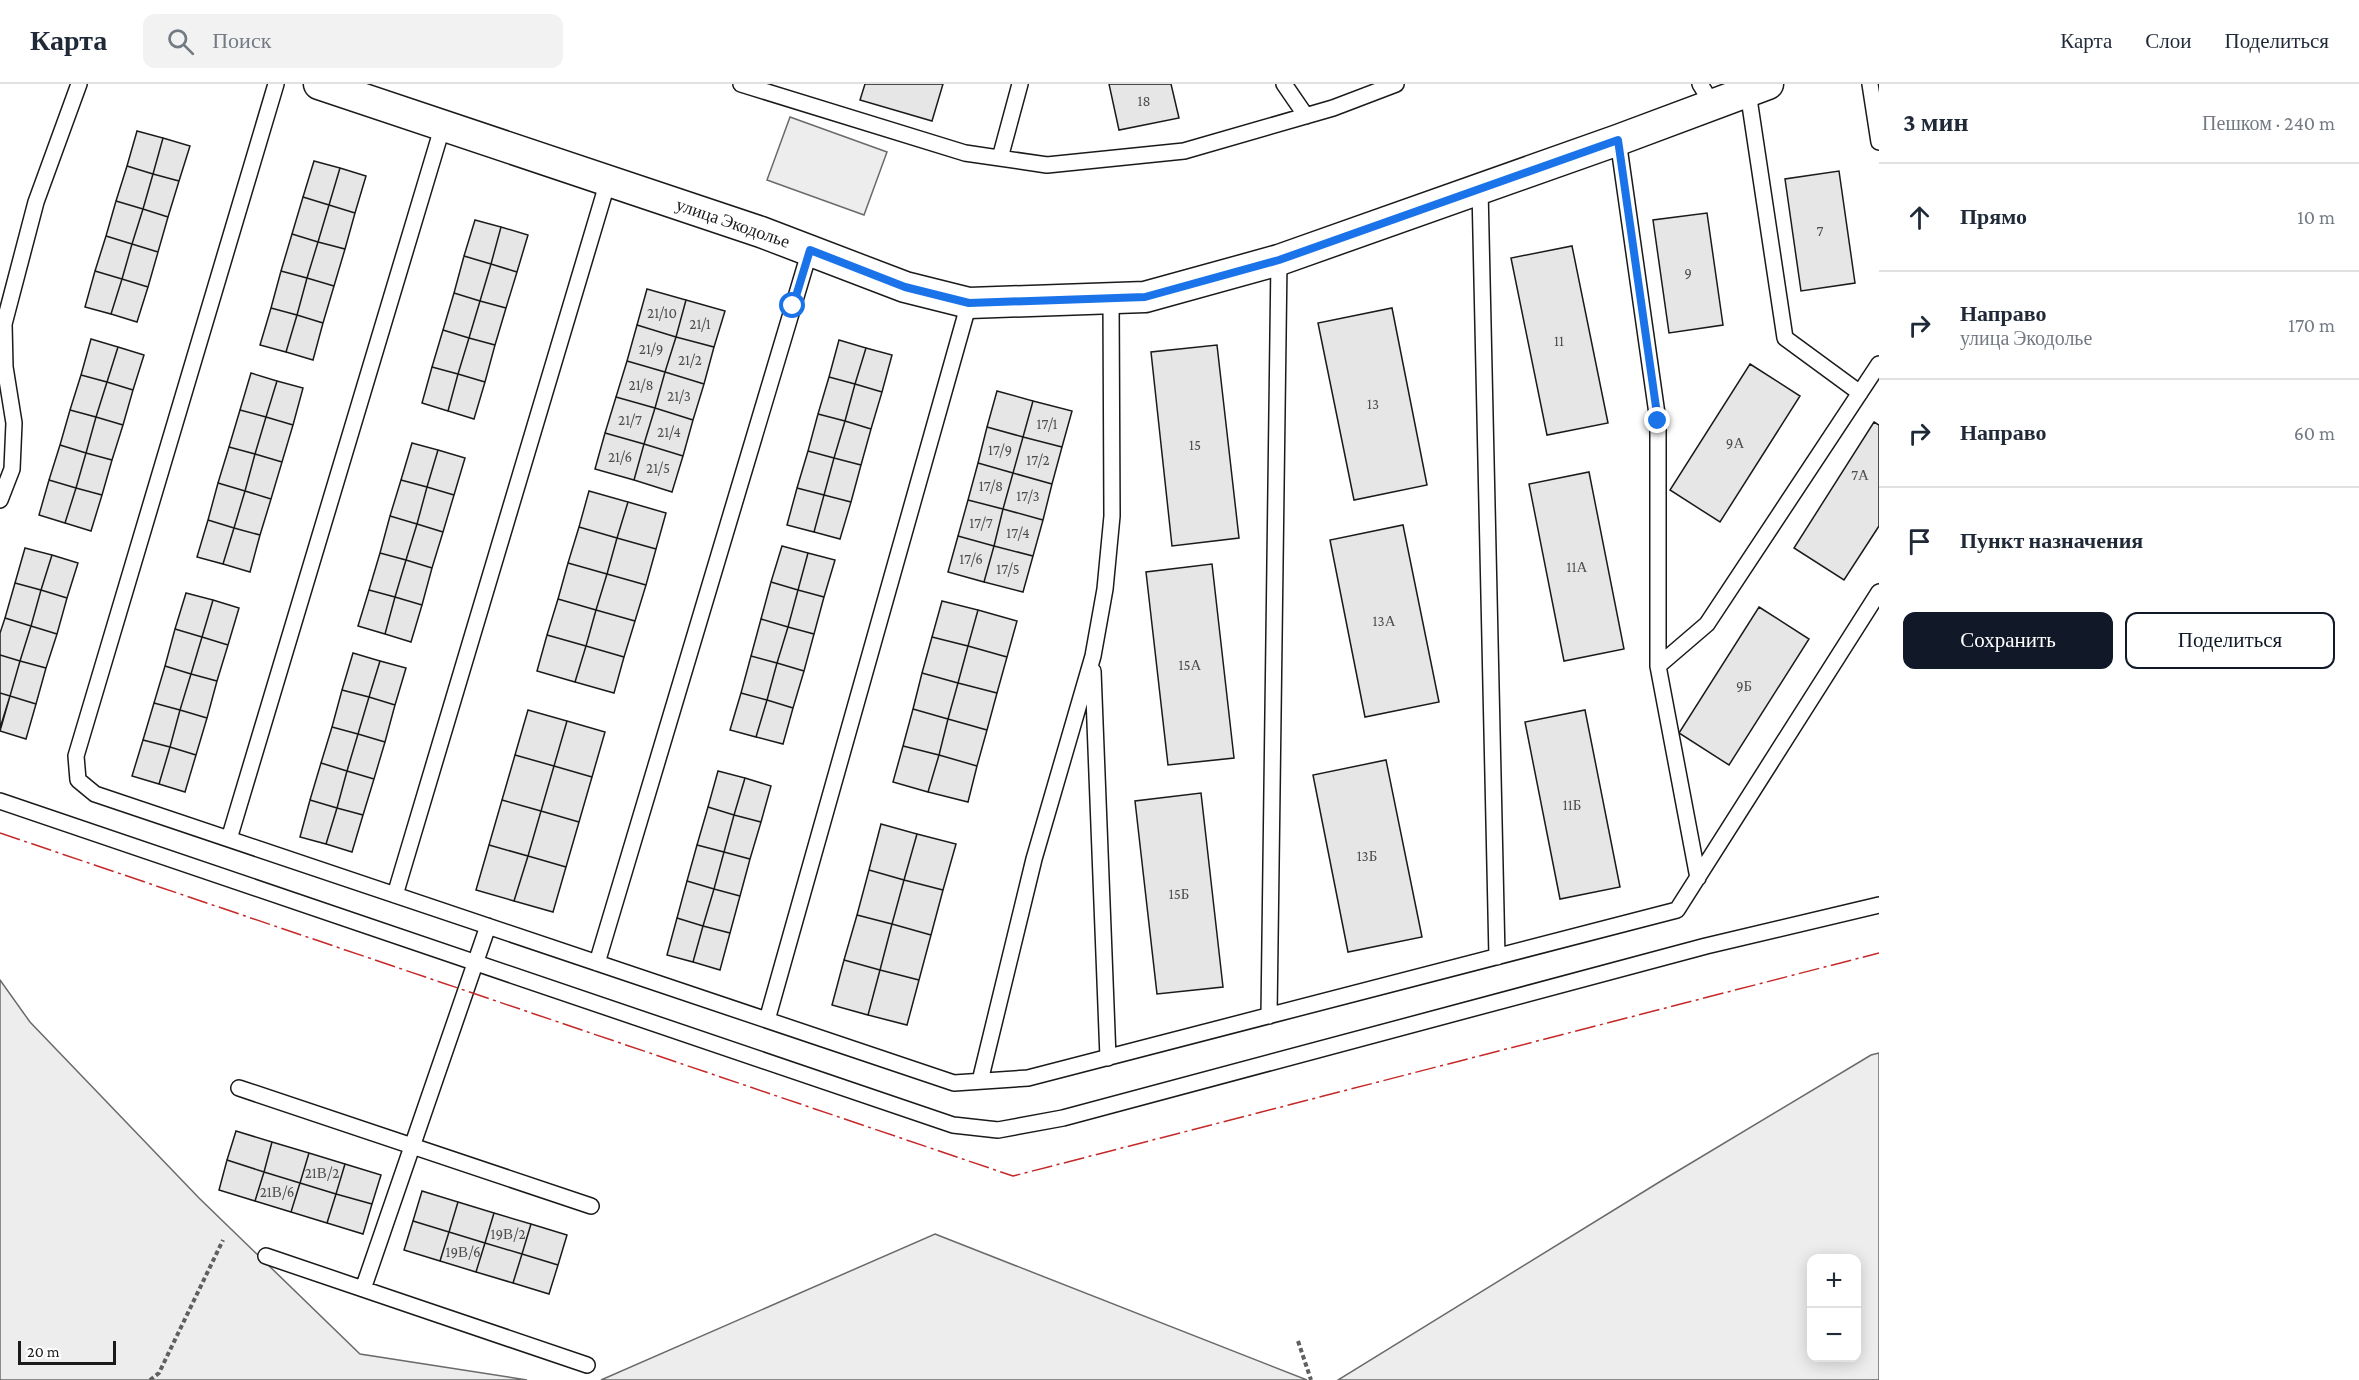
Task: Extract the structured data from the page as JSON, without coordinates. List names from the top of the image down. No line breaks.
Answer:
{"streets":{"street":["улица Экодолье"]},"house_numbers":["18","7","9","21/10","21/1","11","21/9","21/2","21/8","21/3","13","21/7","17/1","21/4","9А","15","17/9","21/6","17/2","21/5","7А","17/8","17/3","17/7","17/4","17/6","11А","17/5","13А","15А","9Б","11Б","13Б","15Б","21В/2","21В/6","19В/2","19В/6"],"scale_bar":"20 m","page":{"header":"Карта","search":"Поиск","nav":["Карта","Слои","Поделиться"],"heading":["3 мин","Пешком · 240 m"],"list":[["Прямо","10 m"],["Направо","улица Экодолье","170 m"],["Направо","60 m"],"Пункт назначения"],"buttons":["Сохранить","Поделиться"],"map_buttons":["+","−"],"scale":"20 m"}}
